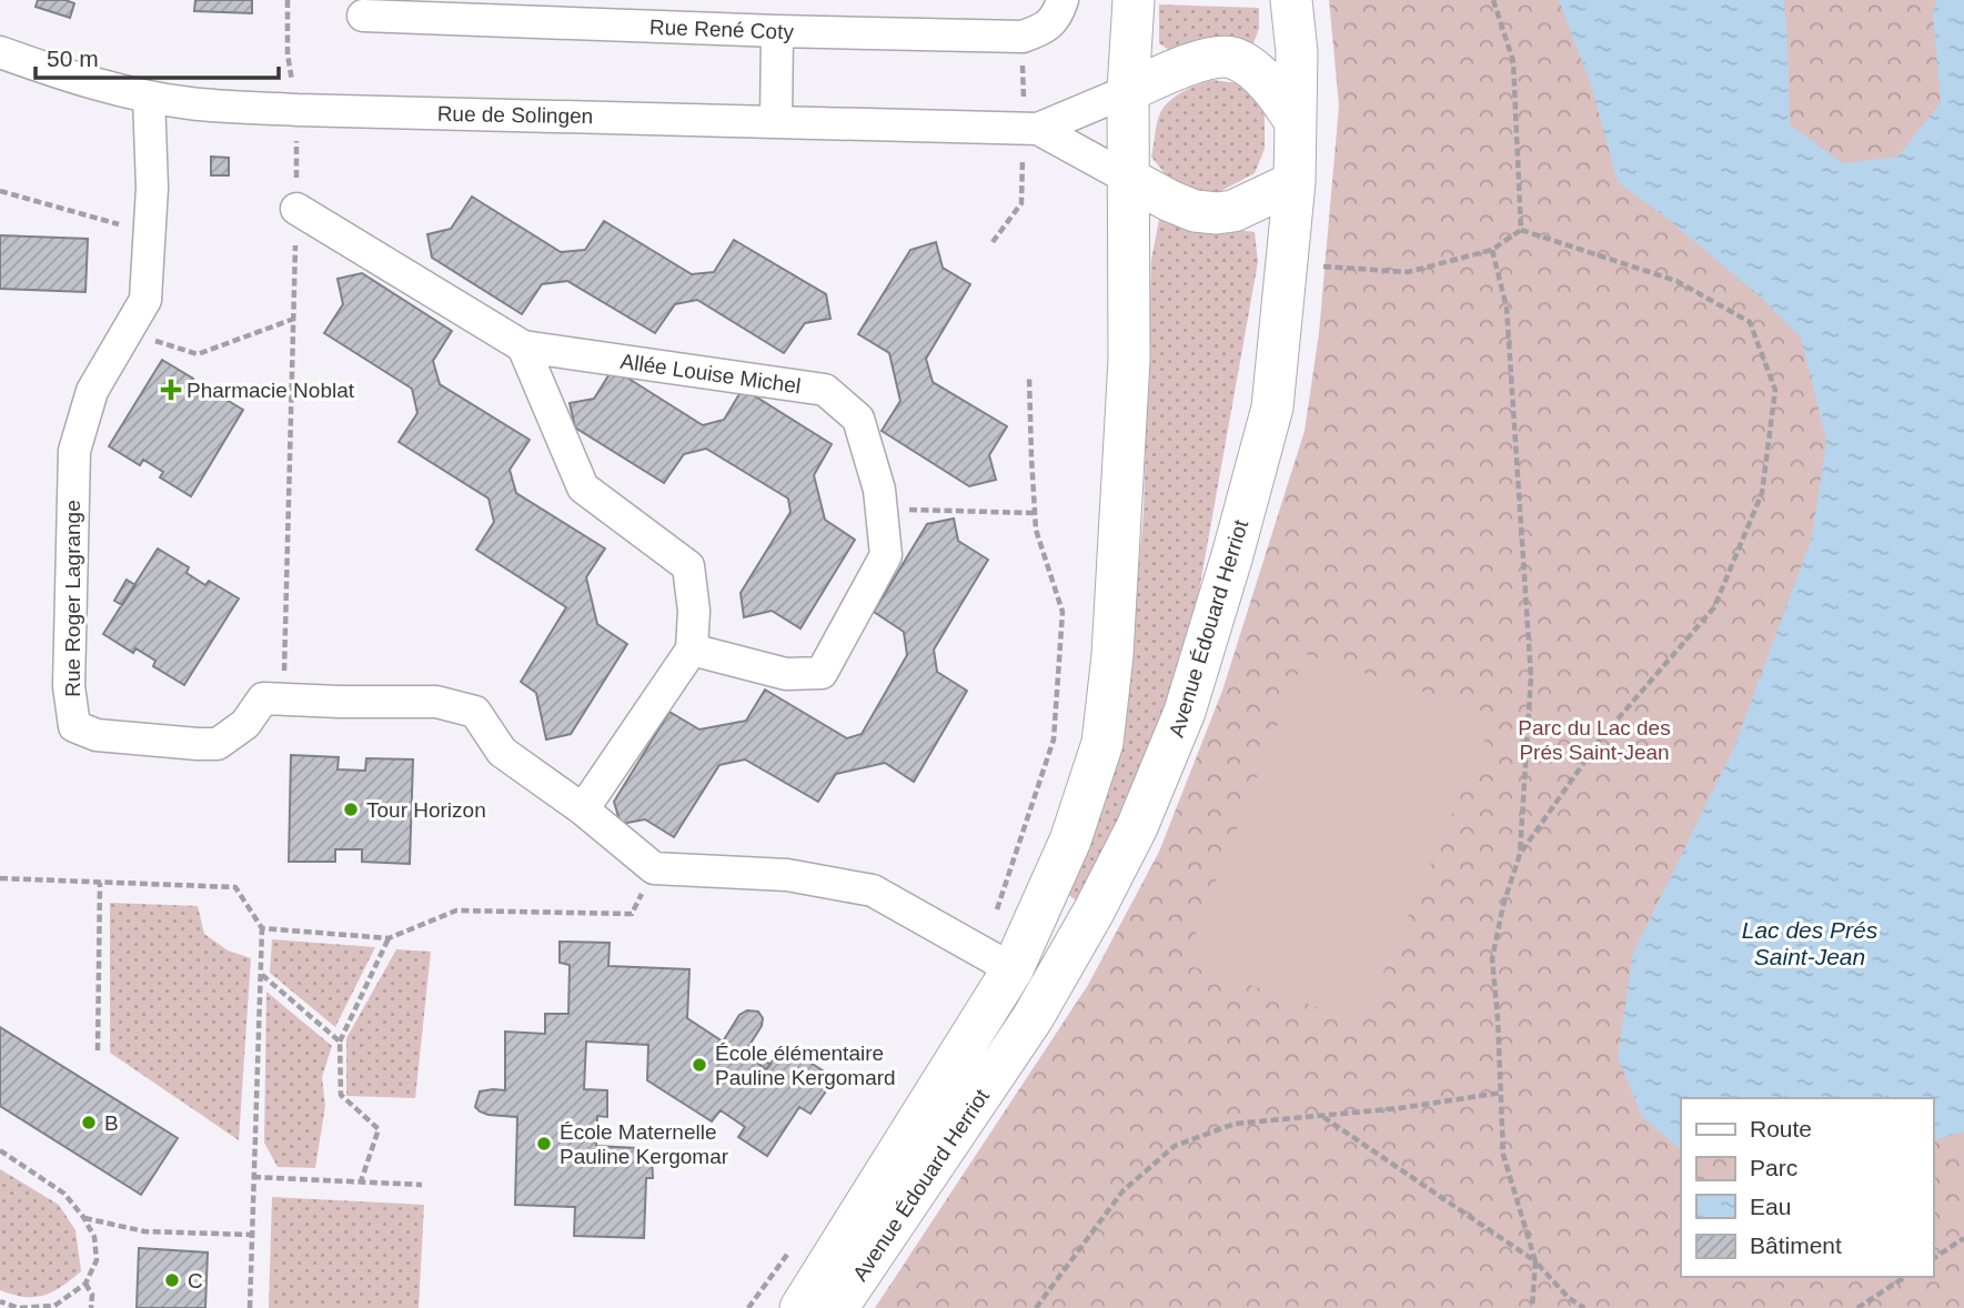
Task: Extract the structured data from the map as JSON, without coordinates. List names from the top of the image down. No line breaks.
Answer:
{"streets":{"main road":["Avenue Édouard Herriot"],"street":["Rue René Coty","Rue de Solingen","Allée Louise Michel","Rue Roger Lagrange"]},"crossings":[["Rue de Solingen","Rue Roger Lagrange"],["Rue de Solingen","Avenue Édouard Herriot"]],"water":["Lac des Prés Saint-Jean"],"parks":["Parc du Lac des Prés Saint-Jean"],"places":{"health":["Pharmacie Noblat"],"other":["Tour Horizon","École élémentaire Pauline Kergomard","B","École Maternelle Pauline Kergomar","C"]},"legend":["Route","Parc","Eau","Bâtiment"],"scale_bar":"50 m"}
